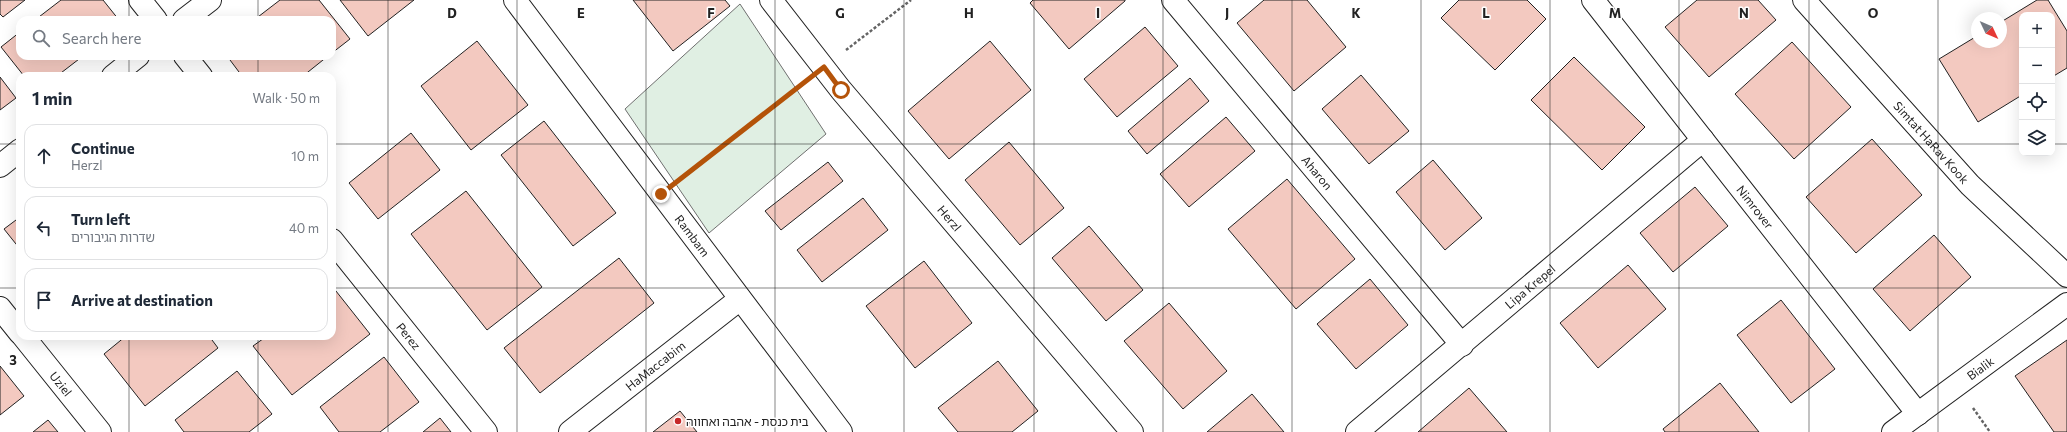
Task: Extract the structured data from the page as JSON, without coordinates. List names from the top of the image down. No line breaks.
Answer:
{"streets":{"street":["Simtat HaRav Kook","Aharon","Nimrover","Herzl","Rambam","Lipa Krepel","Perez","HaMaccabim","Bialik","Uziel"]},"crossings":[["Aharon","Lipa Krepel"],["Nimrover","Lipa Krepel"],["Nimrover","Bialik"],["Rambam","HaMaccabim"]],"places":["בית כנסת - אהבה ואחווה"],"north":"bottom right","page":{"map_buttons":["+","−"],"search":"Search here","heading":["1 min","Walk · 50 m"],"list":[["Continue","Herzl","10 m"],["Turn left","שדרות הגיבורים","40 m"],"Arrive at destination"]},"grid":{"columns":["D","E","F","G","H","I","J","K","L","M","N","O"],"rows":["3"]}}
